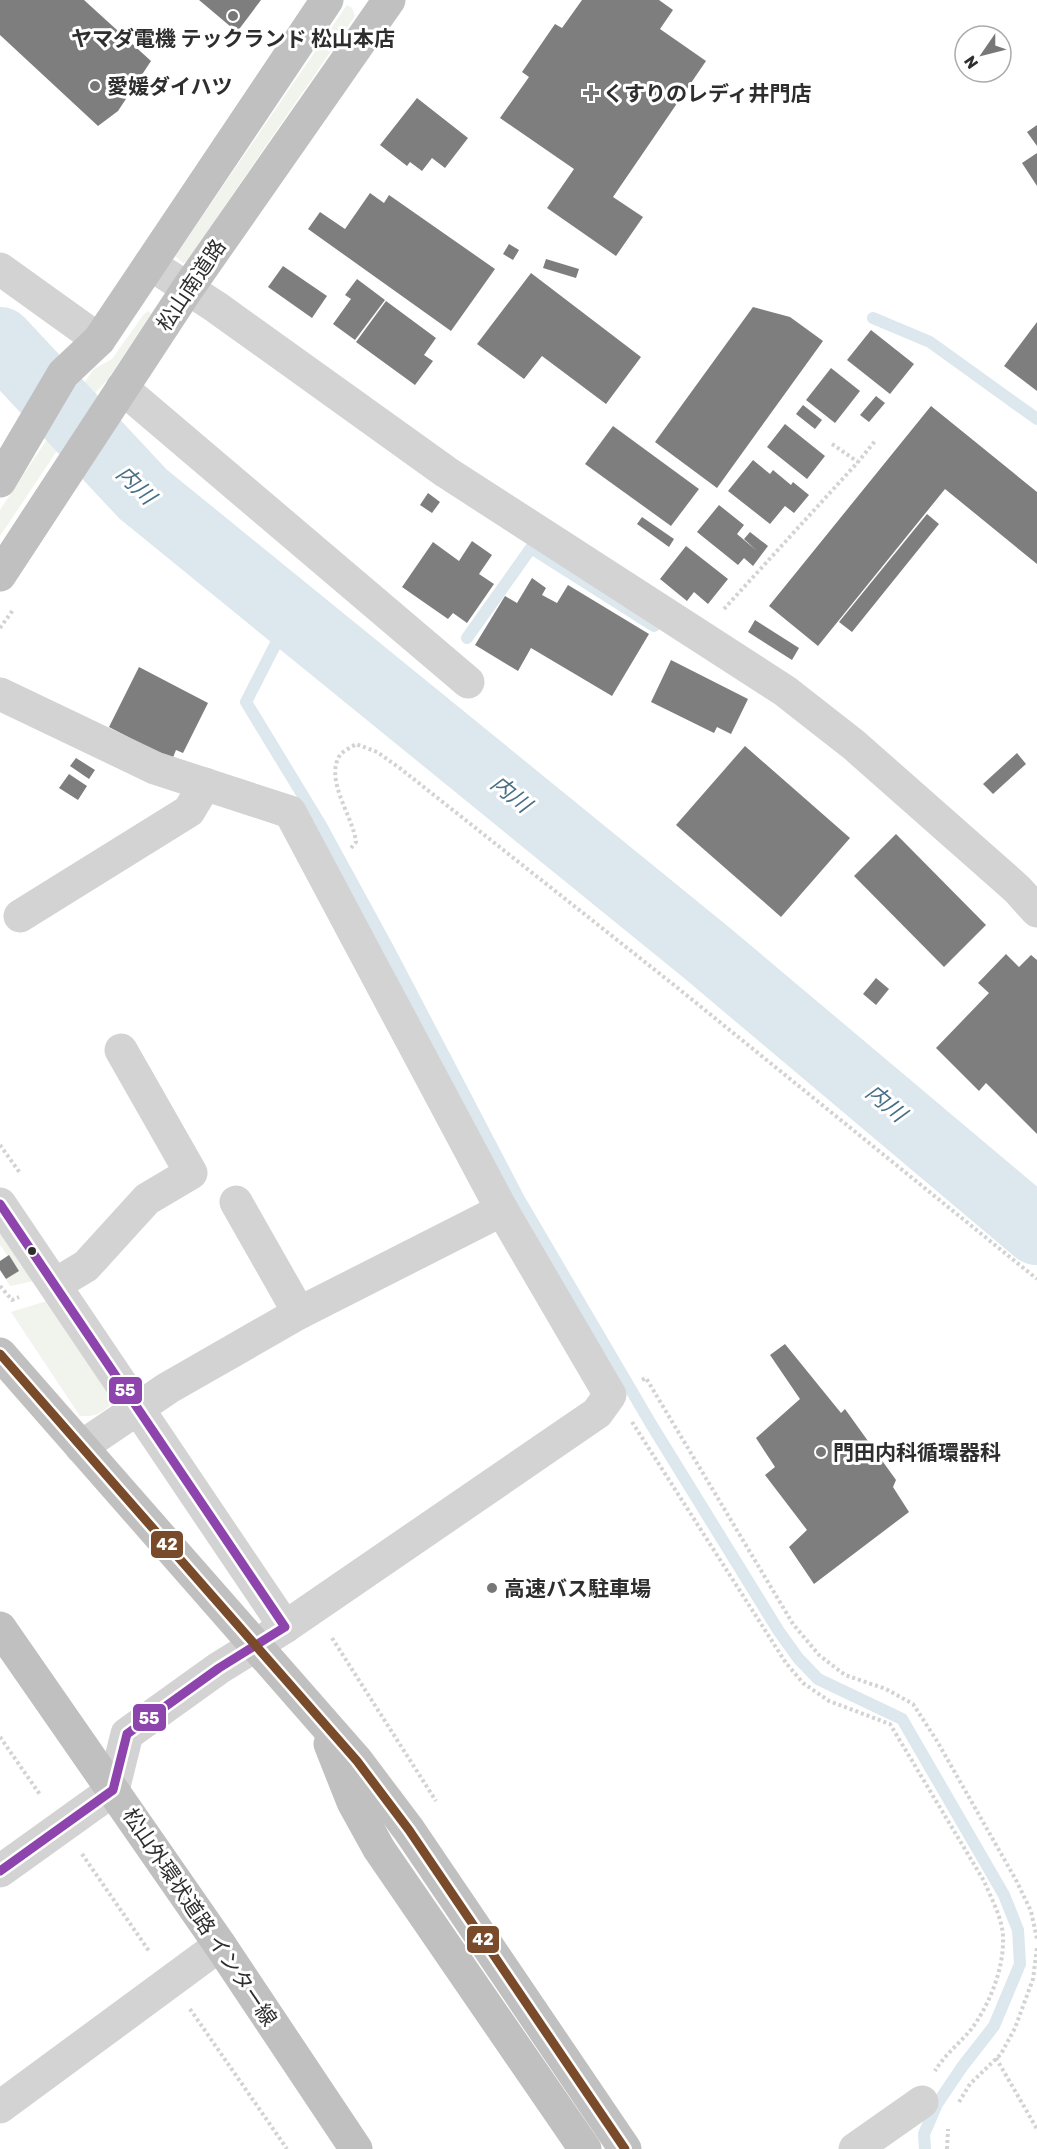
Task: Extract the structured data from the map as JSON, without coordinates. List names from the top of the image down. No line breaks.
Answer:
{"streets":{"highway":["松山南道路","松山外環状道路 インター線"]},"water":["内川"],"places":{"other":["ヤマダ電機 テックランド 松山本店","愛媛ダイハツ","門田内科循環器科","高速バス駐車場"],"health":["くすりのレディ井門店"]},"lines":["transit line 55","transit line 42"],"north":"bottom left"}
